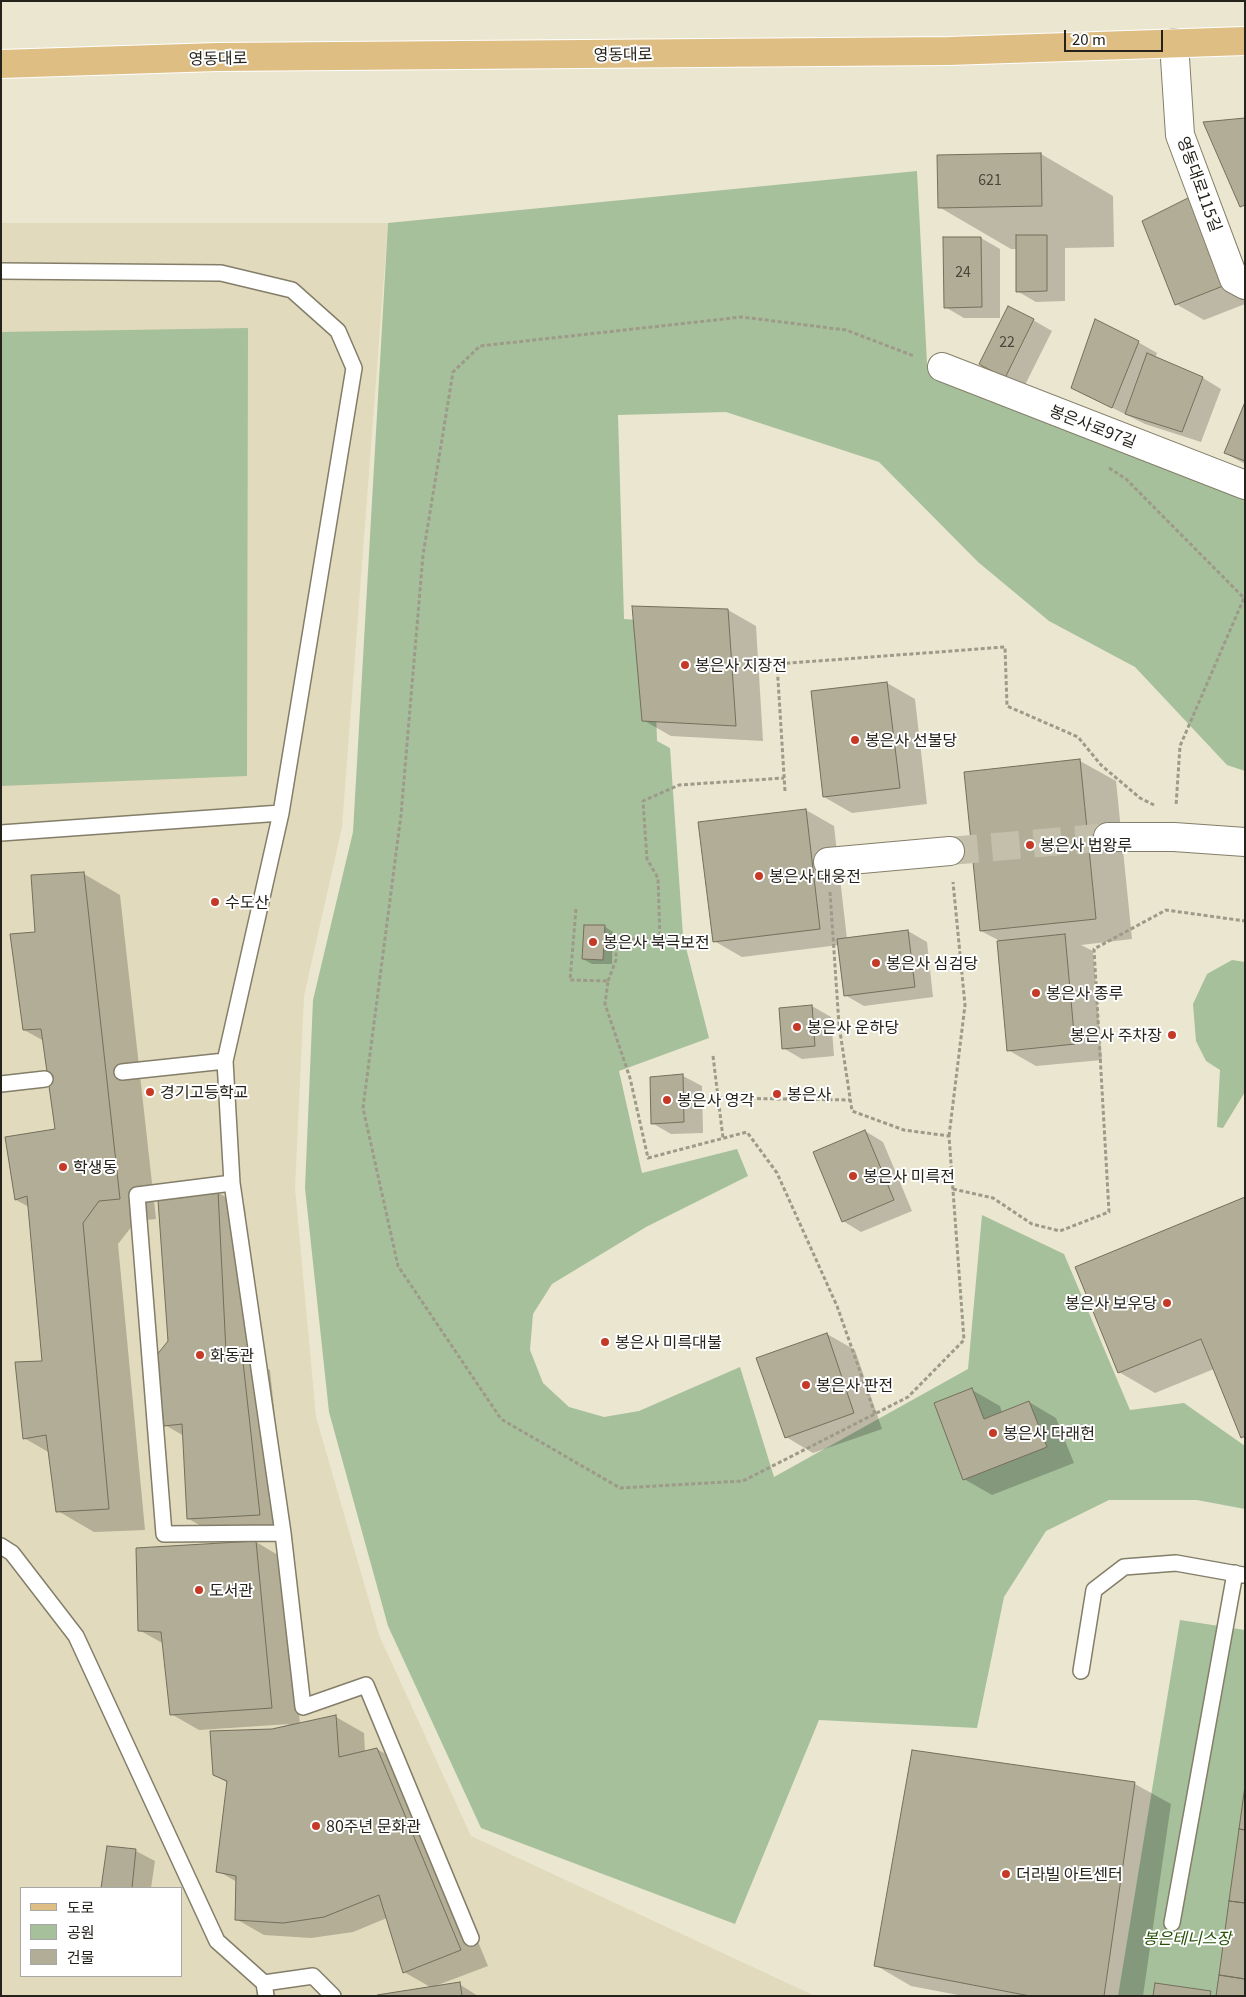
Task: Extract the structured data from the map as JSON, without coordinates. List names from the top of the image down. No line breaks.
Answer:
{"streets":{"main road":["영동대로"],"street":["영동대로115길","봉은사로97길"]},"crossings":[["영동대로","영동대로115길"]],"parks":["봉은테니스장"],"places":["봉은사 지장전","봉은사 선불당","봉은사 법왕루","봉은사 대웅전","수도산","봉은사 북극보전","봉은사 심검당","봉은사 종루","봉은사 운하당","봉은사 주차장","경기고등학교","봉은사","봉은사 영각","학생동","봉은사 미륵전","봉은사 보우당","봉은사 미륵대불","화동관","봉은사 판전","봉은사 다래헌","도서관","80주년 문화관","더라빌 아트센터"],"house_numbers":["621","24","22"],"legend":["도로","공원","건물"],"scale_bar":"20 m"}
